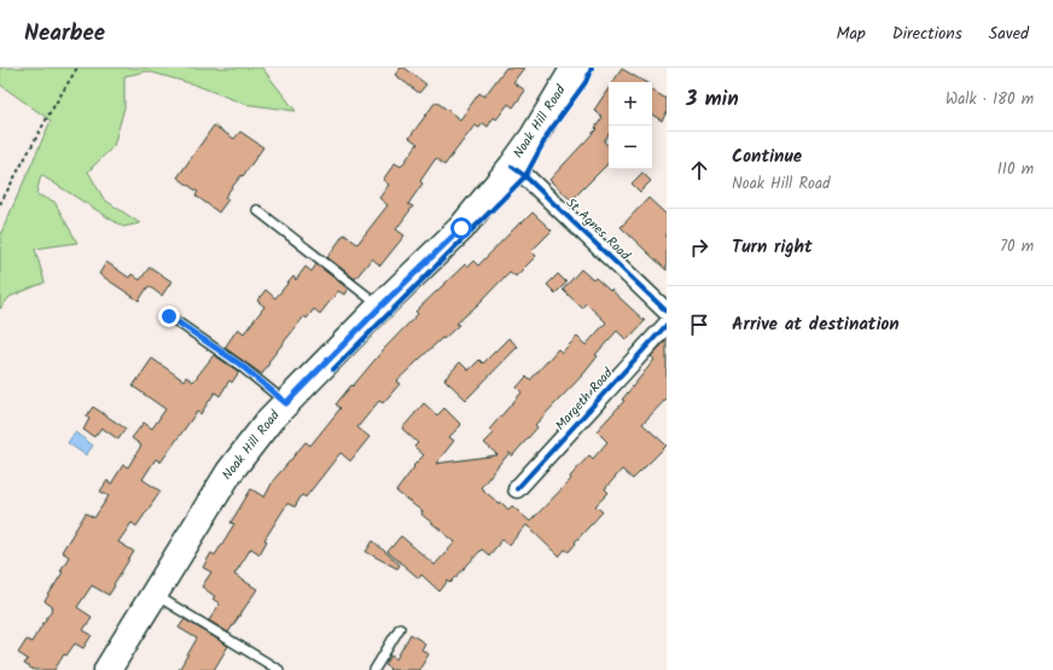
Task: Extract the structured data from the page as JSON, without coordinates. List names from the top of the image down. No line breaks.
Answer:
{"streets":{"main road":["Noak Hill Road"],"street":["St Agnes Road","Margeth Road"]},"crossings":[["Noak Hill Road","St Agnes Road"]],"page":{"header":"Nearbee","nav":["Map","Directions","Saved"],"heading":["3 min","Walk · 180 m"],"map_buttons":["+","−"],"list":[["Continue","Noak Hill Road","110 m"],["Turn right","70 m"],"Arrive at destination"]}}
